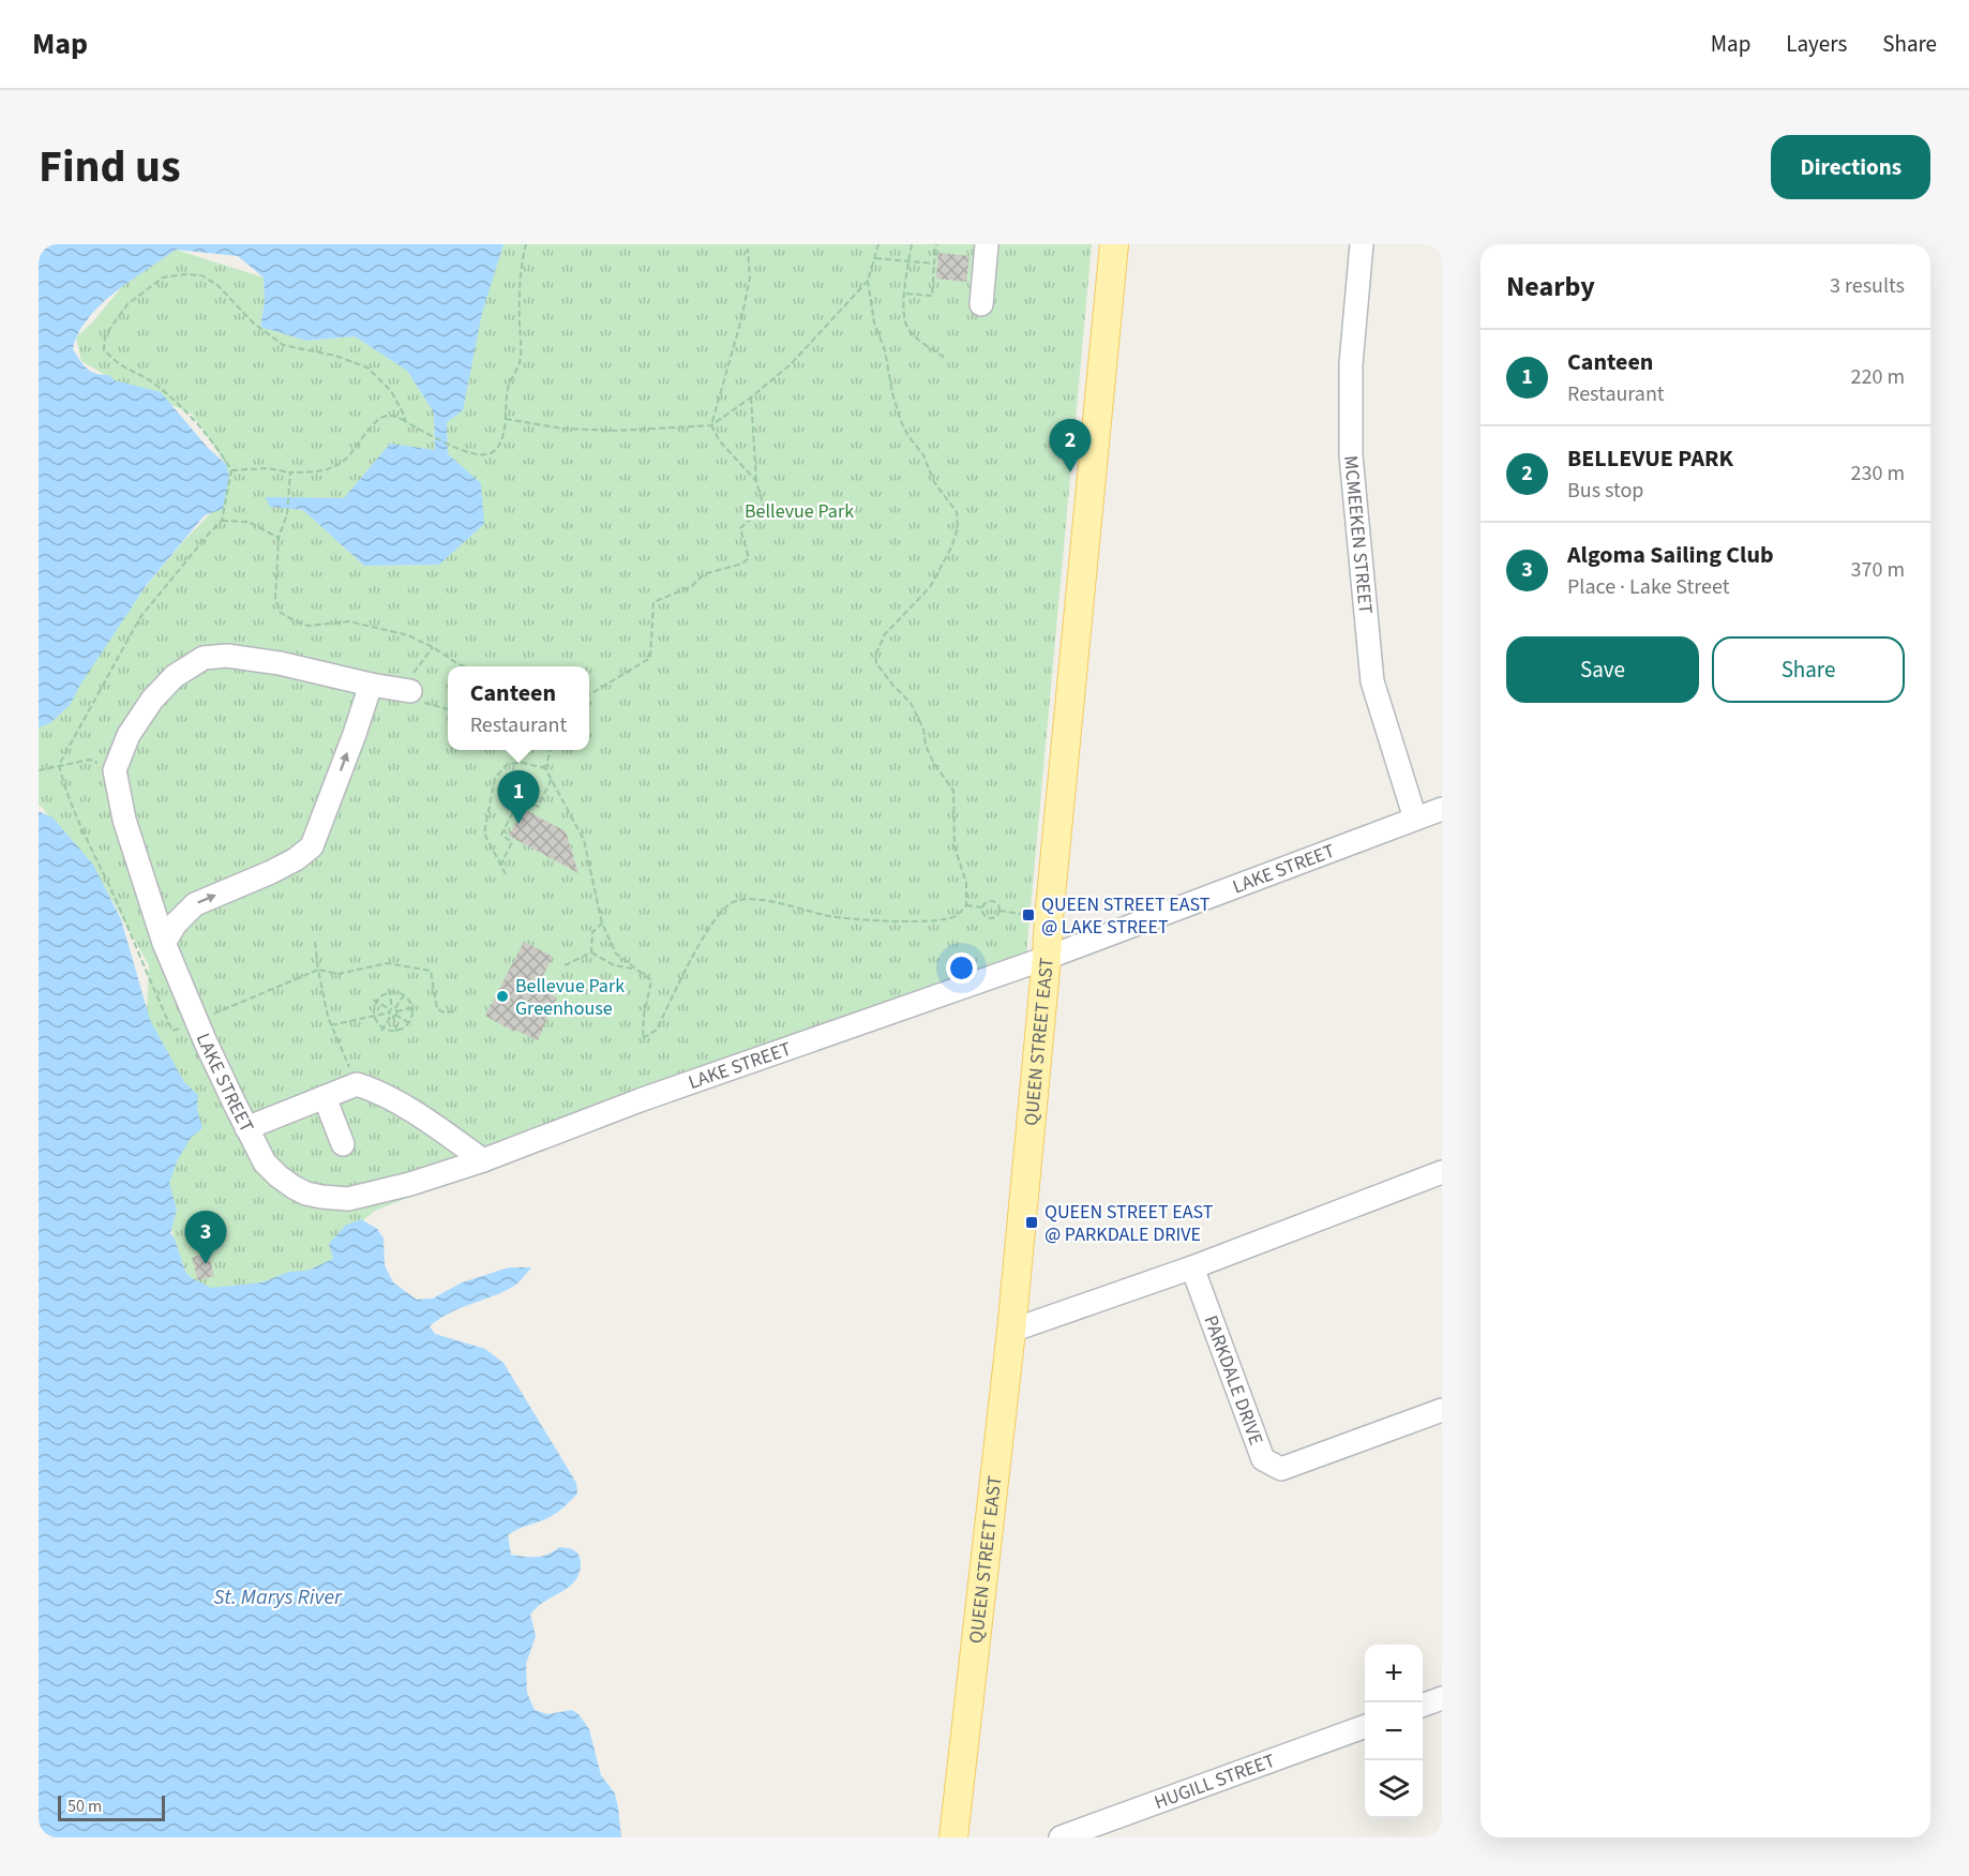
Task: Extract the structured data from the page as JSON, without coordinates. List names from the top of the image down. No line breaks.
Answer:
{"streets":{"main road":["QUEEN STREET EAST"],"street":["MCMEEKEN STREET","LAKE STREET","PARKDALE DRIVE","HUGILL STREET"]},"crossings":[["MCMEEKEN STREET","LAKE STREET"],["LAKE STREET","QUEEN STREET EAST"]],"water":["St. Marys River"],"parks":["Bellevue Park"],"places":{"transit":["QUEEN STREET EAST @ LAKE STREET","QUEEN STREET EAST @ PARKDALE DRIVE"],"other":["Bellevue Park Greenhouse"]},"scale_bar":"50 m","page":{"header":"Map","nav":["Map","Layers","Share"],"title":"Find us","buttons":["Directions",["Save","Share"]],"heading":["Nearby","3 results"],"list":[{"mark":"1","name":"Canteen","note":"Restaurant","value":"220 m"},{"mark":"2","name":"BELLEVUE PARK","note":"Bus stop","value":"230 m"},{"mark":"3","name":"Algoma Sailing Club","note":"Place · Lake Street","value":"370 m"}],"pins":["2","1","3"],"popup":["Canteen","Restaurant"],"map_buttons":["+","−"],"scale":"50 m"}}
